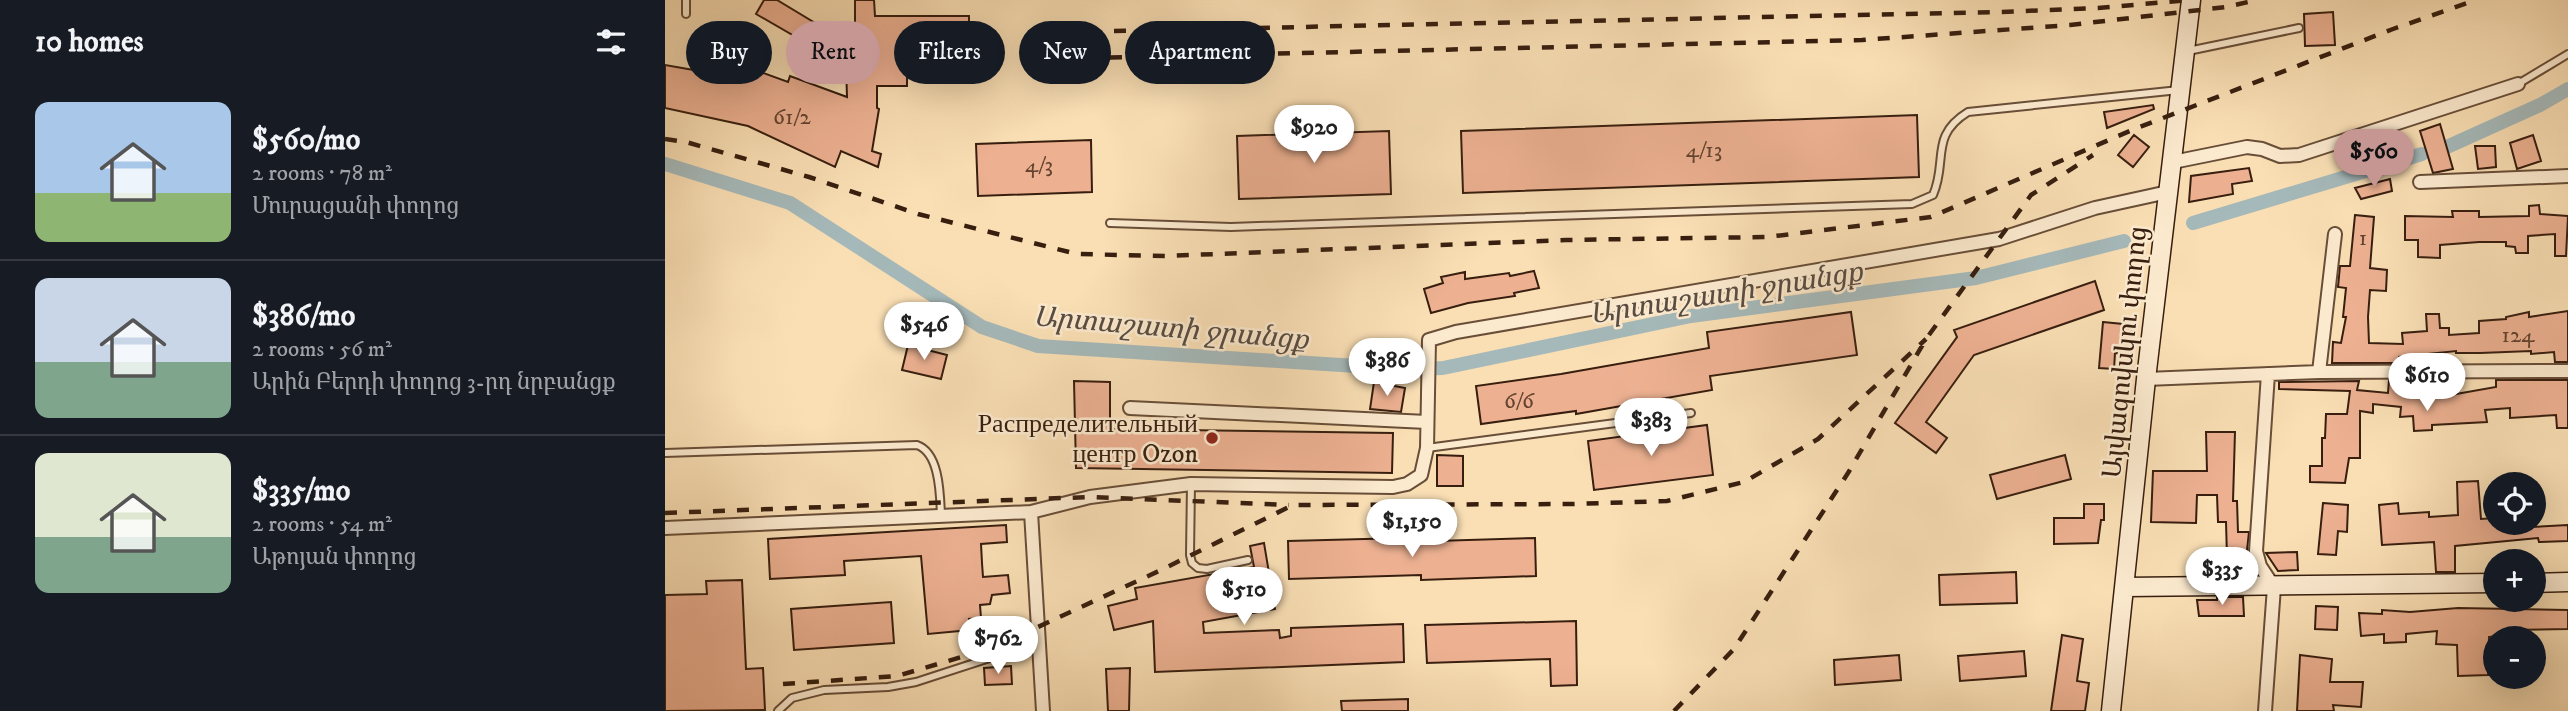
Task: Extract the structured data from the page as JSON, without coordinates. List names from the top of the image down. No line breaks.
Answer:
{"streets":{"main road":["Այվազովսկու փողոց"]},"water":["Արտաշատի ջրանցք"],"places":["Распределительный центр Ozon"],"house_numbers":["61/2","4/13","4/3","1","124","6/6"],"page":{"heading":"10 homes","chip":["Buy","Rent","Filters","New","Apartment"],"list":[{"name":"$560/mo","note":"2 rooms · 78 m² · Մուրացանի փողոց"},{"name":"$386/mo","note":"2 rooms · 56 m² · Արին Բերդի փողոց 3-րդ նրբանցք"},{"name":"$335/mo","note":"2 rooms · 54 m² · Աթոյան փողոց"}],"price":["$920","$560","$546","$386","$610","$383","$1,150","$335","$510","$762"],"map_buttons":["+","−"]}}
